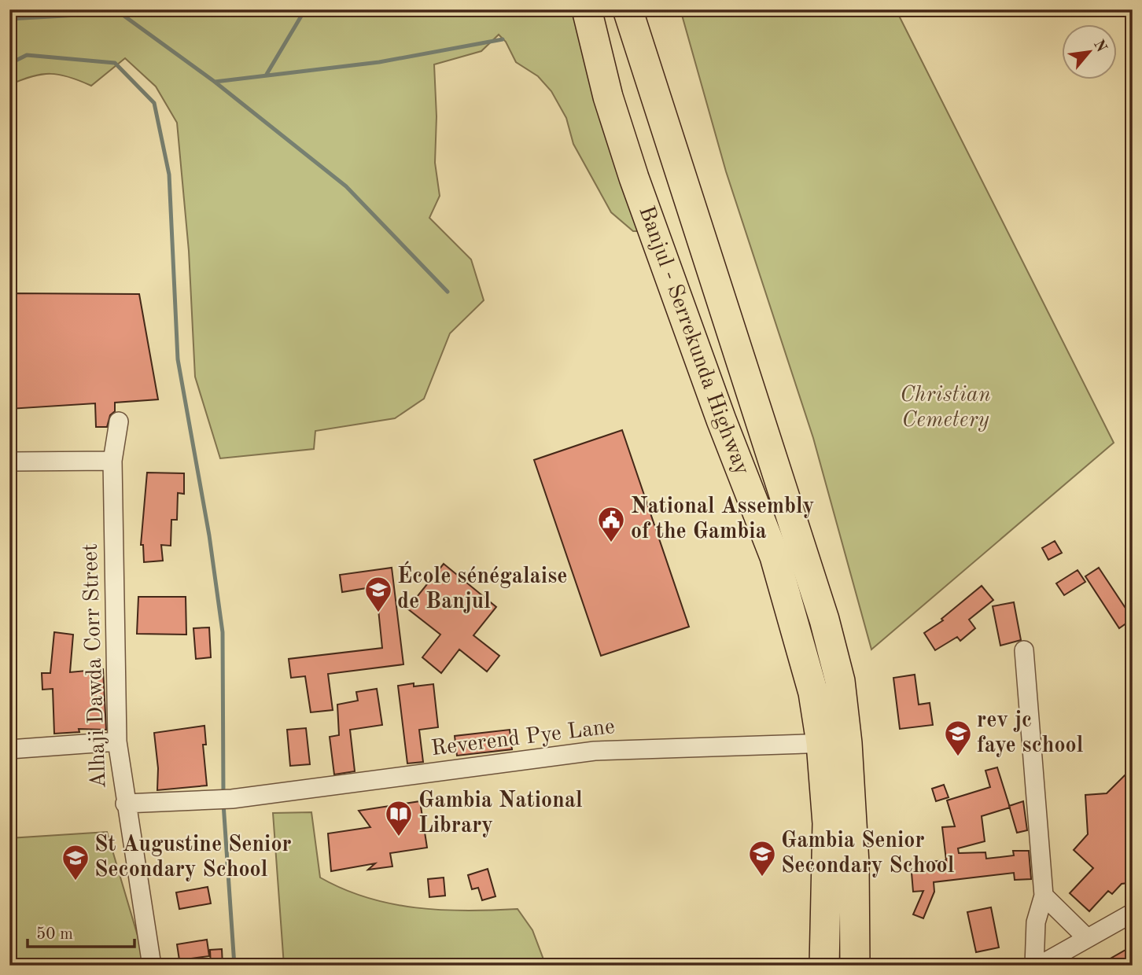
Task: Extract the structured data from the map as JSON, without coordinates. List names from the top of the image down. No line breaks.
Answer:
{"streets":{"highway":["Banjul - Serrekunda Highway"],"street":["Alhaji Dawda Corr Street","Reverend Pye Lane"]},"crossings":[["Banjul - Serrekunda Highway","Reverend Pye Lane"],["Alhaji Dawda Corr Street","Reverend Pye Lane"]],"parks":["Christian Cemetery"],"places":{"public building":["National Assembly of the Gambia"],"school or university":["École sénégalaise de Banjul","rev jc faye school","Gambia Senior Secondary School","St Augustine Senior Secondary School"],"library":["Gambia National Library"]},"scale_bar":"50 m","north":"top right"}
